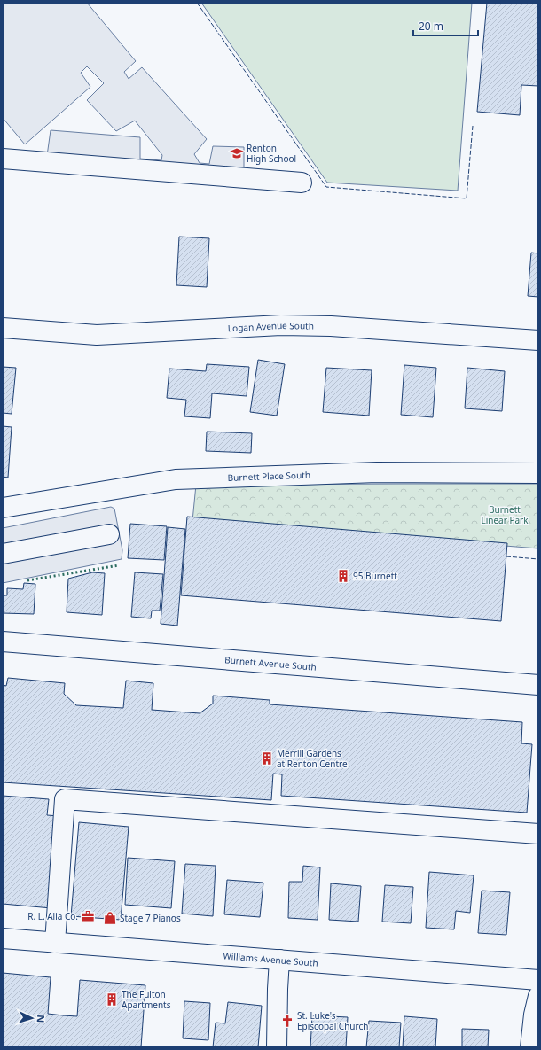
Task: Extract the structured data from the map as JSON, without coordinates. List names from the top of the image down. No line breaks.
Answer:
{"streets":{"street":["Logan Avenue South","Burnett Place South","Burnett Avenue South","Williams Avenue South"]},"parks":["Burnett Linear Park"],"places":{"school or university":["Renton High School"],"building":["95 Burnett","Merrill Gardens at Renton Centre","The Fulton Apartments"],"office":["R. L. Alia Co."],"shop":["Stage 7 Pianos"],"church":["St. Luke's Episcopal Church"]},"scale_bar":"20 m","north":"right"}
